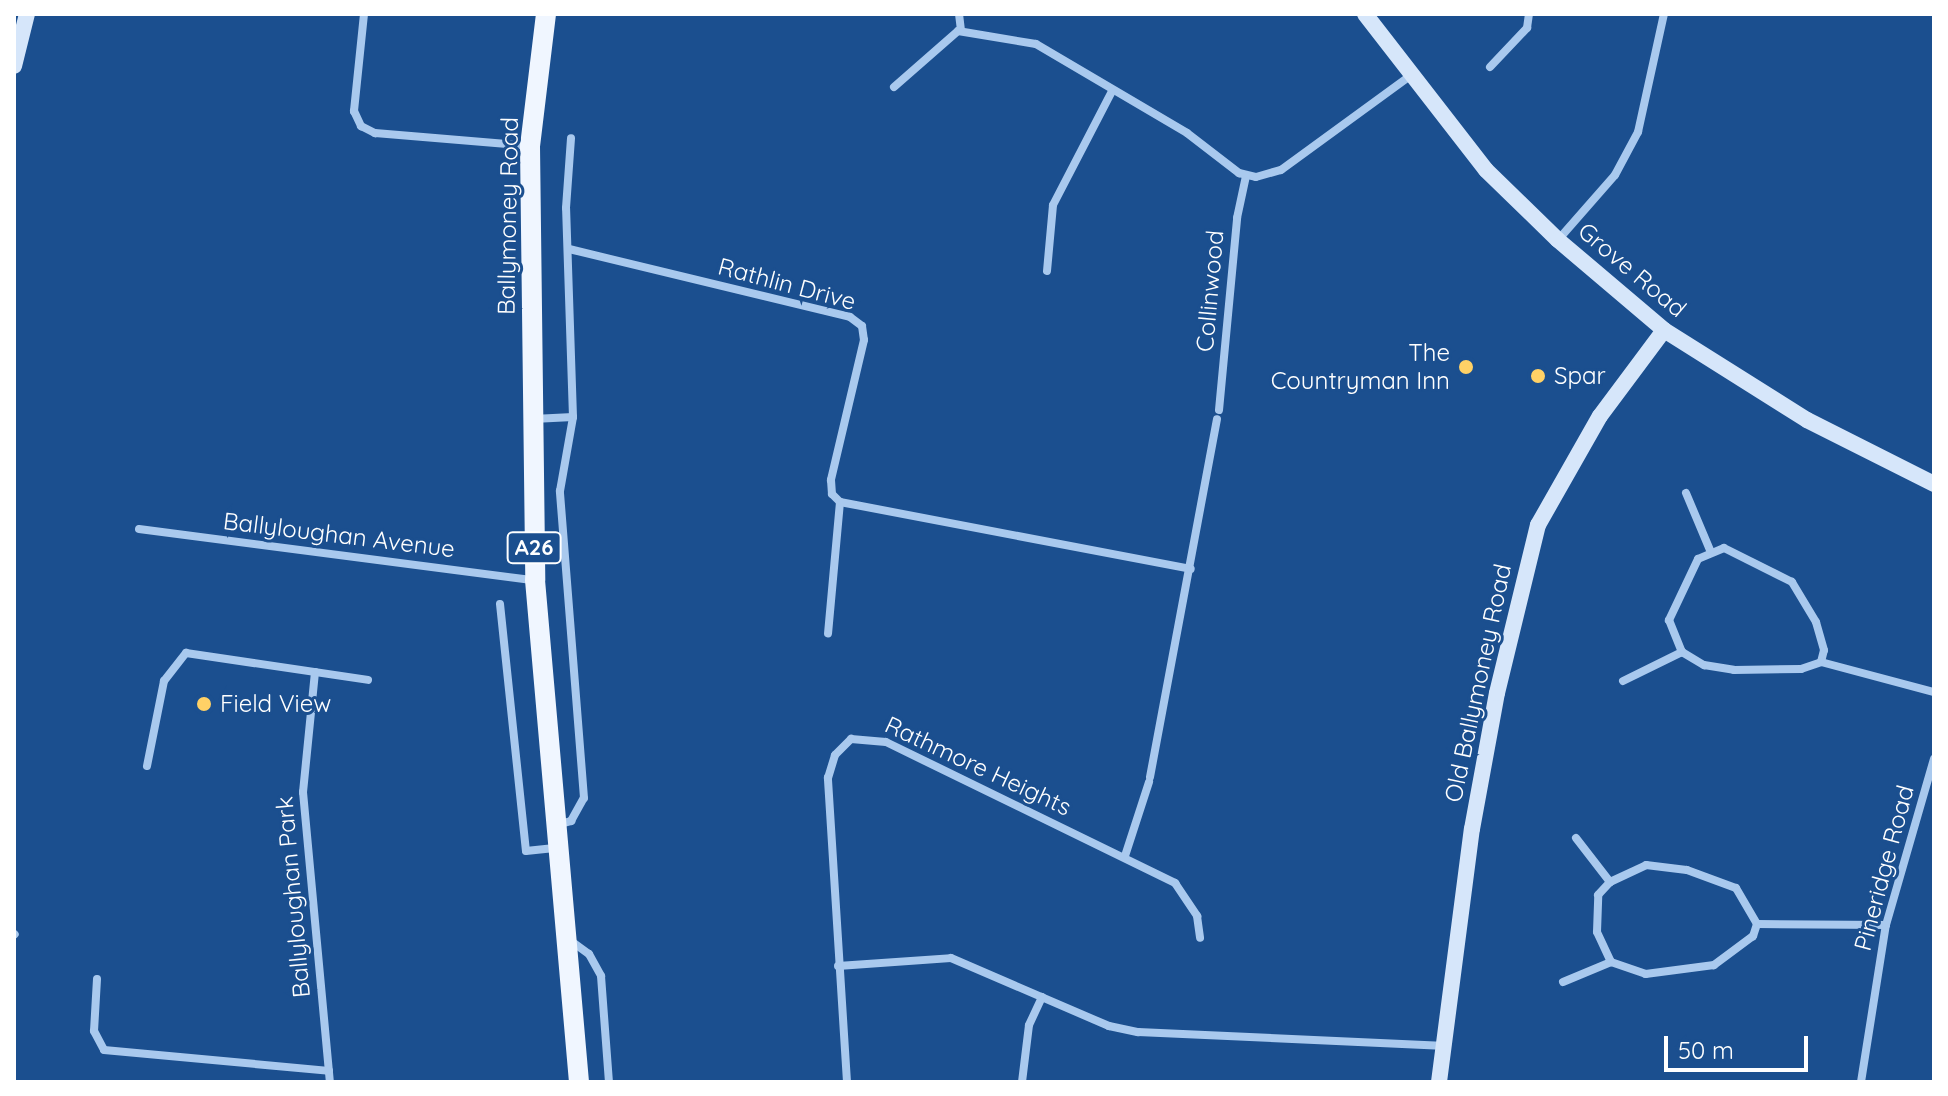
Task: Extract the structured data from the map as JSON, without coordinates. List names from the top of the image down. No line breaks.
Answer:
{"streets":{"main road":["Ballymoney Road","A26"],"street":["Grove Road","Rathlin Drive","Collinwood","Ballyloughan Avenue","Old Ballymoney Road","Rathmore Heights","Pineridge Road","Ballyloughan Park"]},"crossings":[["Ballymoney Road","Ballyloughan Avenue"],["Grove Road","Old Ballymoney Road"]],"places":["The Countryman Inn","Spar","Field View"],"scale_bar":"50 m"}
